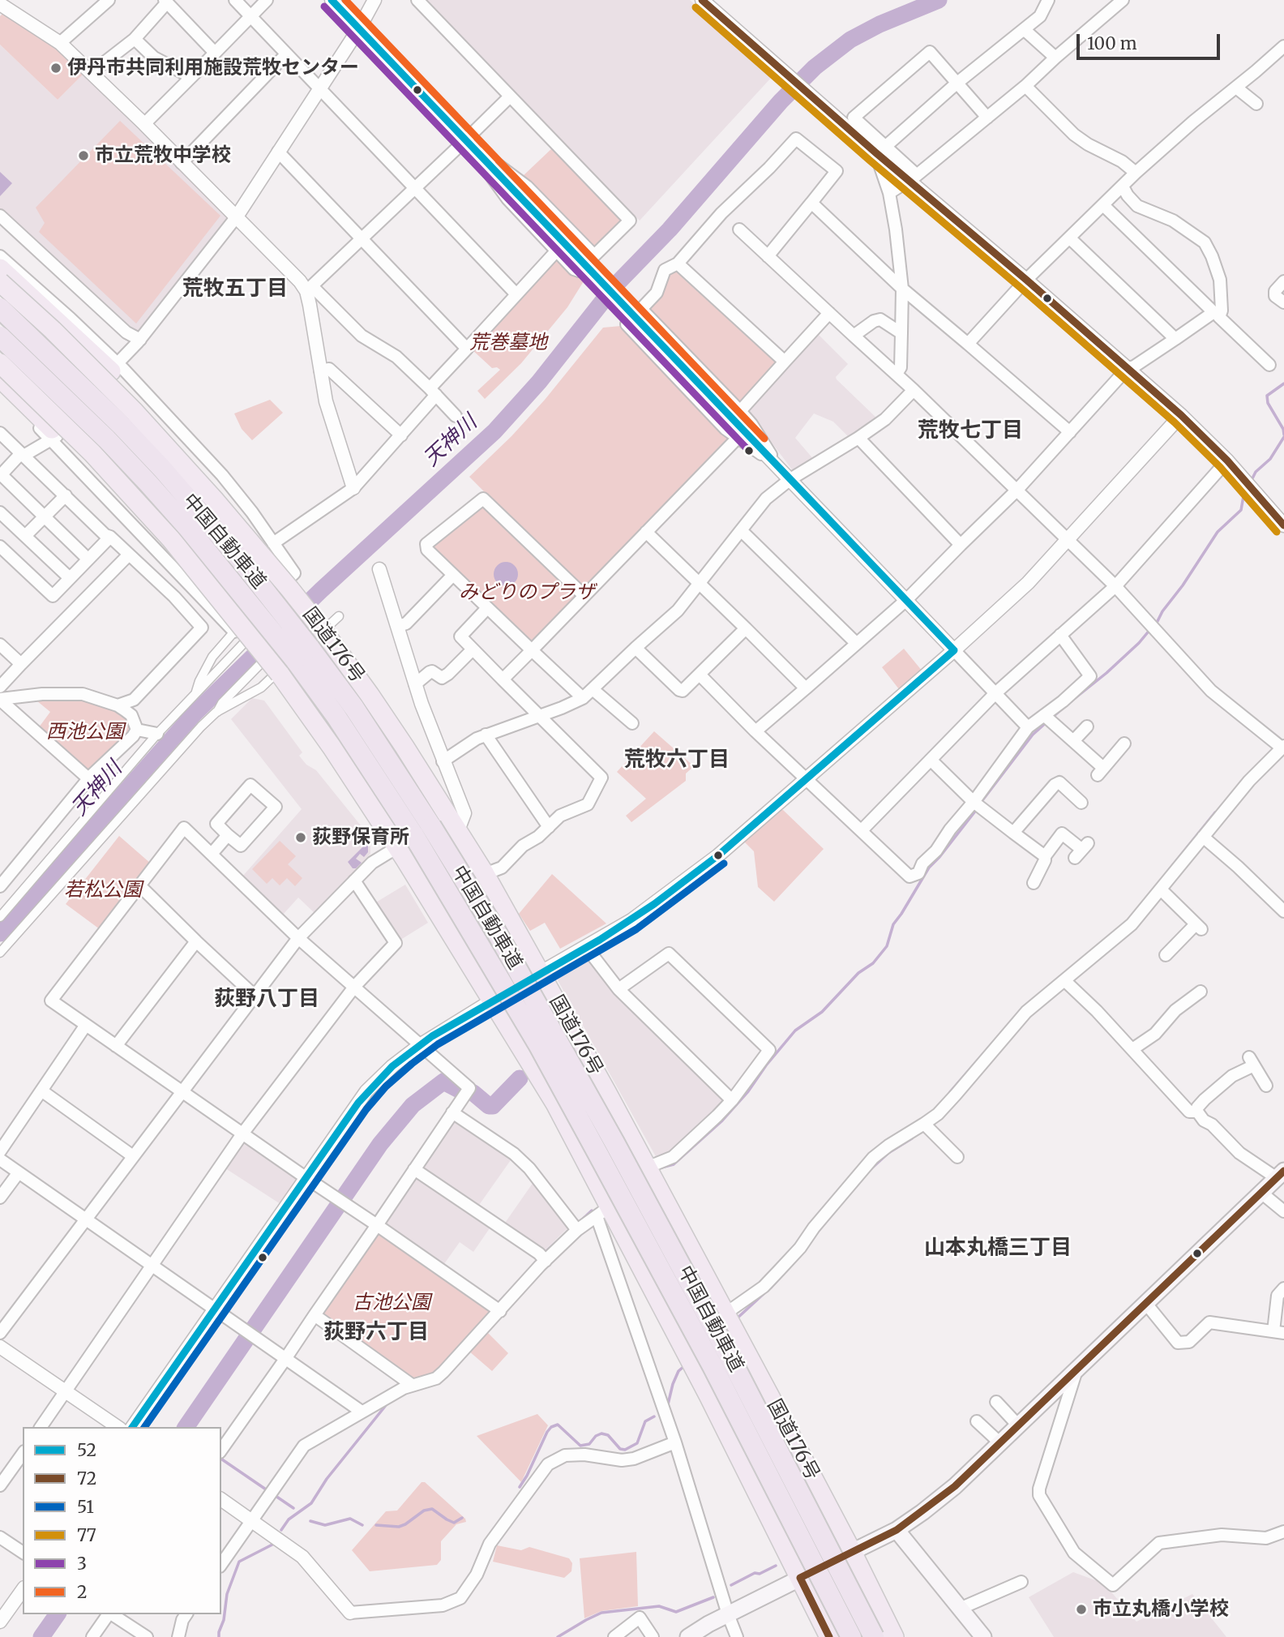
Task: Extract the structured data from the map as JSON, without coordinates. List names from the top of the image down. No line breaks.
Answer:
{"streets":{"highway":["中国自動車道","国道176号"]},"districts":["荒牧五丁目","荒牧七丁目","荒牧六丁目","荻野八丁目","山本丸橋三丁目","荻野六丁目"],"water":["天神川"],"parks":["荒巻墓地","みどりのプラザ","西池公園","若松公園","古池公園"],"places":["伊丹市共同利用施設荒牧センター","市立荒牧中学校","荻野保育所","市立丸橋小学校"],"lines":["transit line 52","transit line 72","transit line 2","transit line 3","transit line 77","transit line 51"],"legend":["52","72","51","77","3","2"],"scale_bar":"100 m"}
